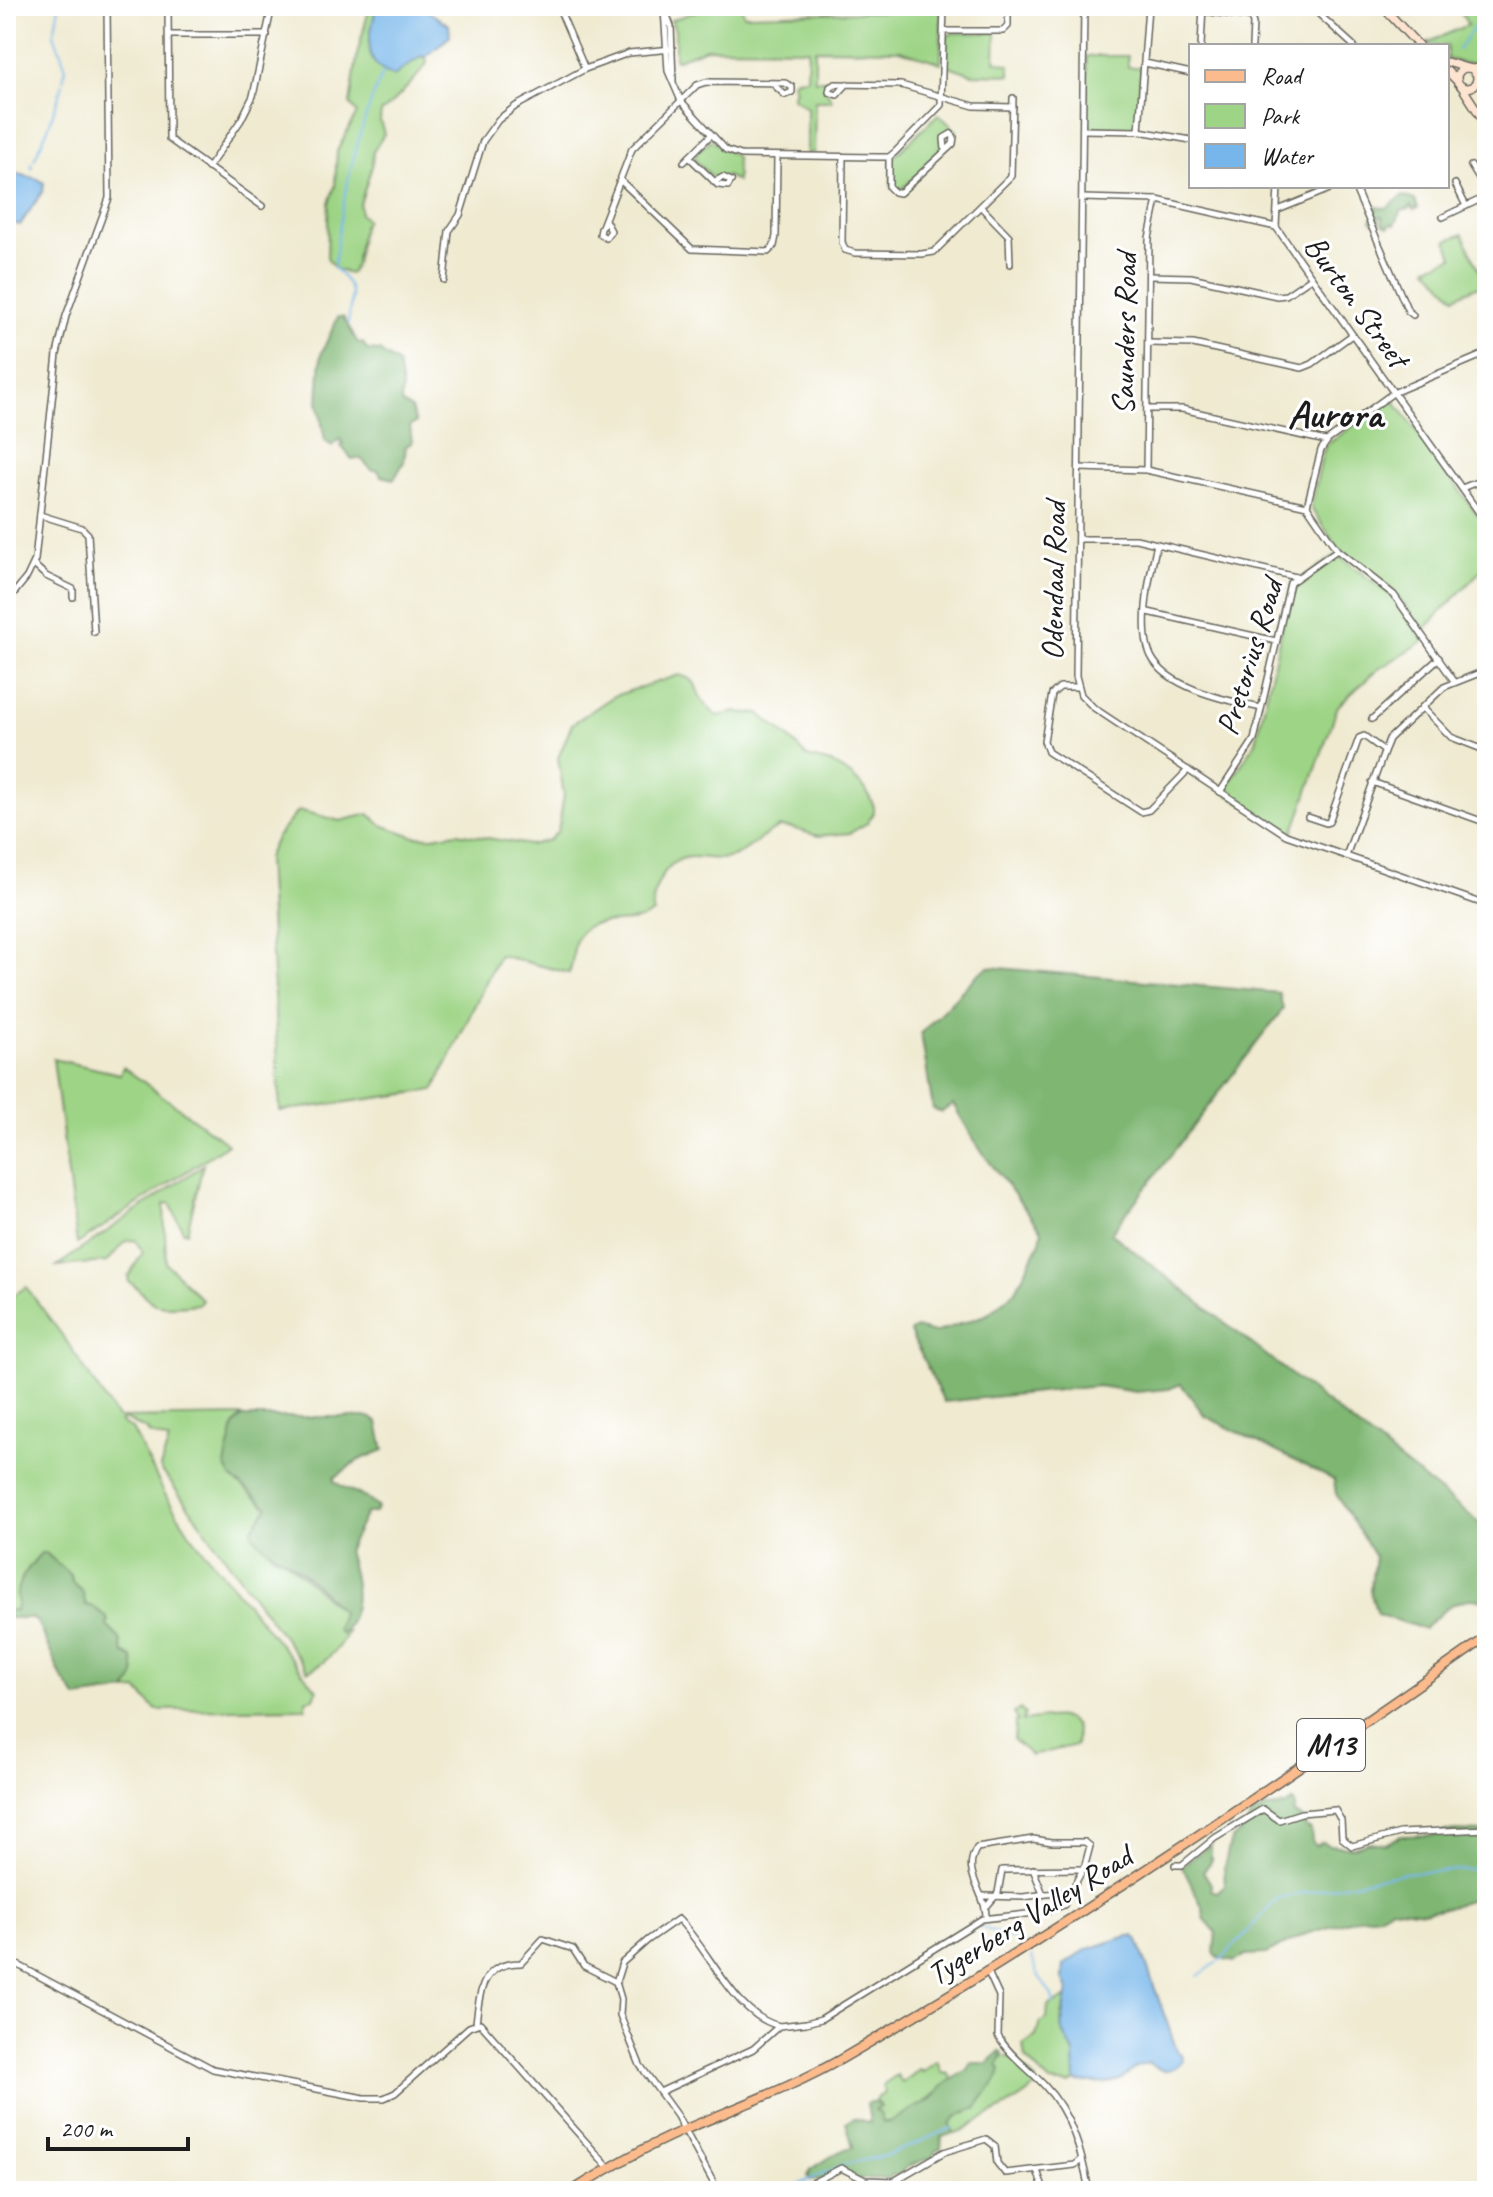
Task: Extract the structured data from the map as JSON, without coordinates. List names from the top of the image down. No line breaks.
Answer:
{"streets":{"main road":["M13","Tygerberg Valley Road"],"street":["Burton Street","Saunders Road","Odendaal Road","Pretorius Road"]},"crossings":[["Burton Street","Saunders Road"],["Burton Street","Odendaal Road"],["Odendaal Road","Pretorius Road"]],"districts":["Aurora"],"legend":["Road","Park","Water"],"scale_bar":"200 m"}
